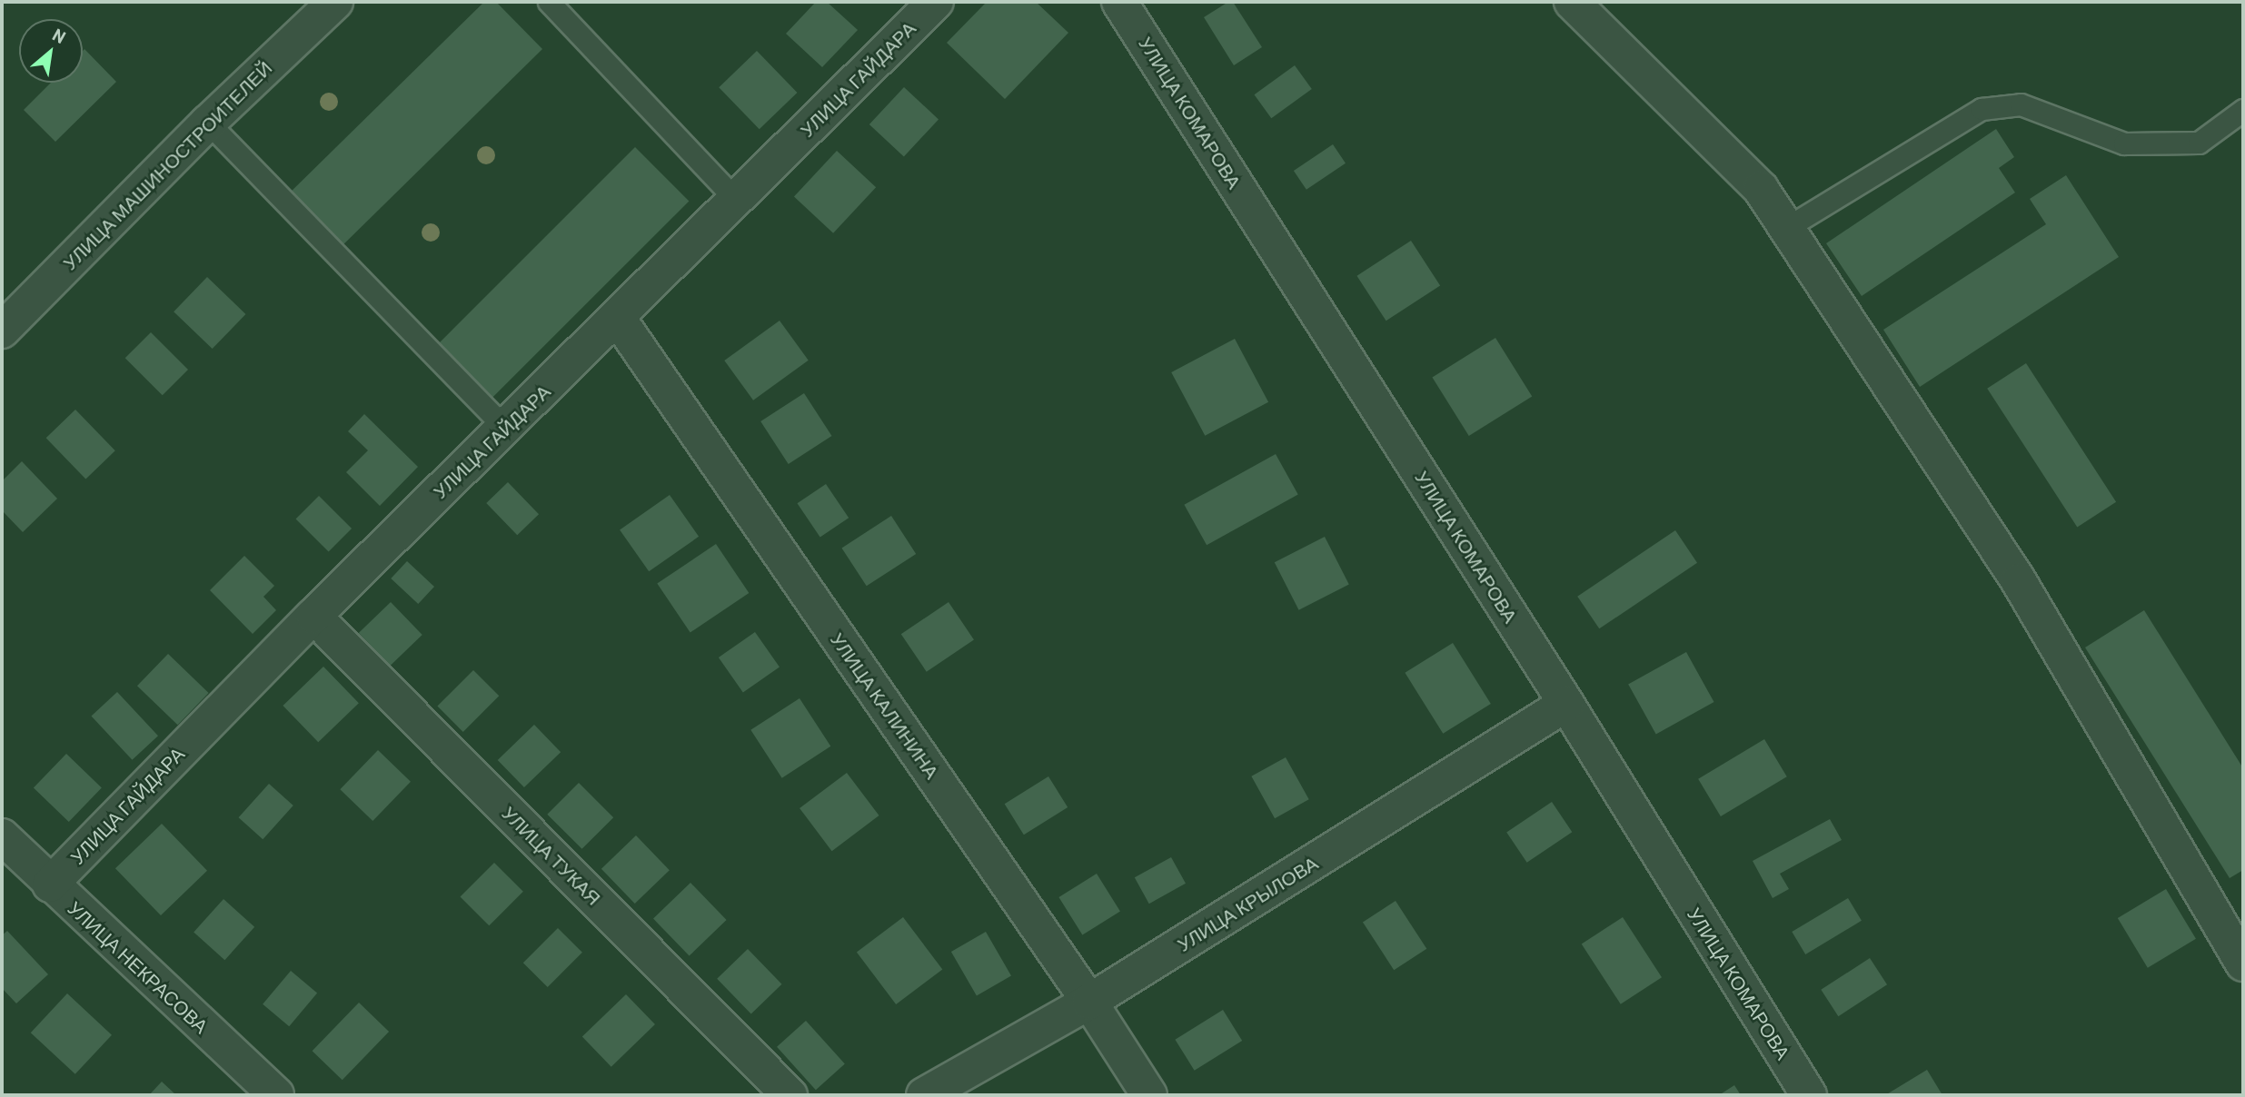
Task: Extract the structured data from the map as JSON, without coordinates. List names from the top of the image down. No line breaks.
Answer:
{"streets":{"street":["УЛИЦА ГАЙДАРА","УЛИЦА КОМАРОВА","УЛИЦА МАШИНОСТРОИТЕЛЕЙ","УЛИЦА КАЛИНИНА","УЛИЦА ТУКАЯ","УЛИЦА КРЫЛОВА","УЛИЦА НЕКРАСОВА"]},"crossings":[["УЛИЦА ГАЙДАРА","УЛИЦА КАЛИНИНА"],["УЛИЦА ГАЙДАРА","УЛИЦА ТУКАЯ"],["УЛИЦА ГАЙДАРА","УЛИЦА НЕКРАСОВА"],["УЛИЦА КОМАРОВА","УЛИЦА КРЫЛОВА"],["УЛИЦА КАЛИНИНА","УЛИЦА КРЫЛОВА"]],"north":"top right"}
